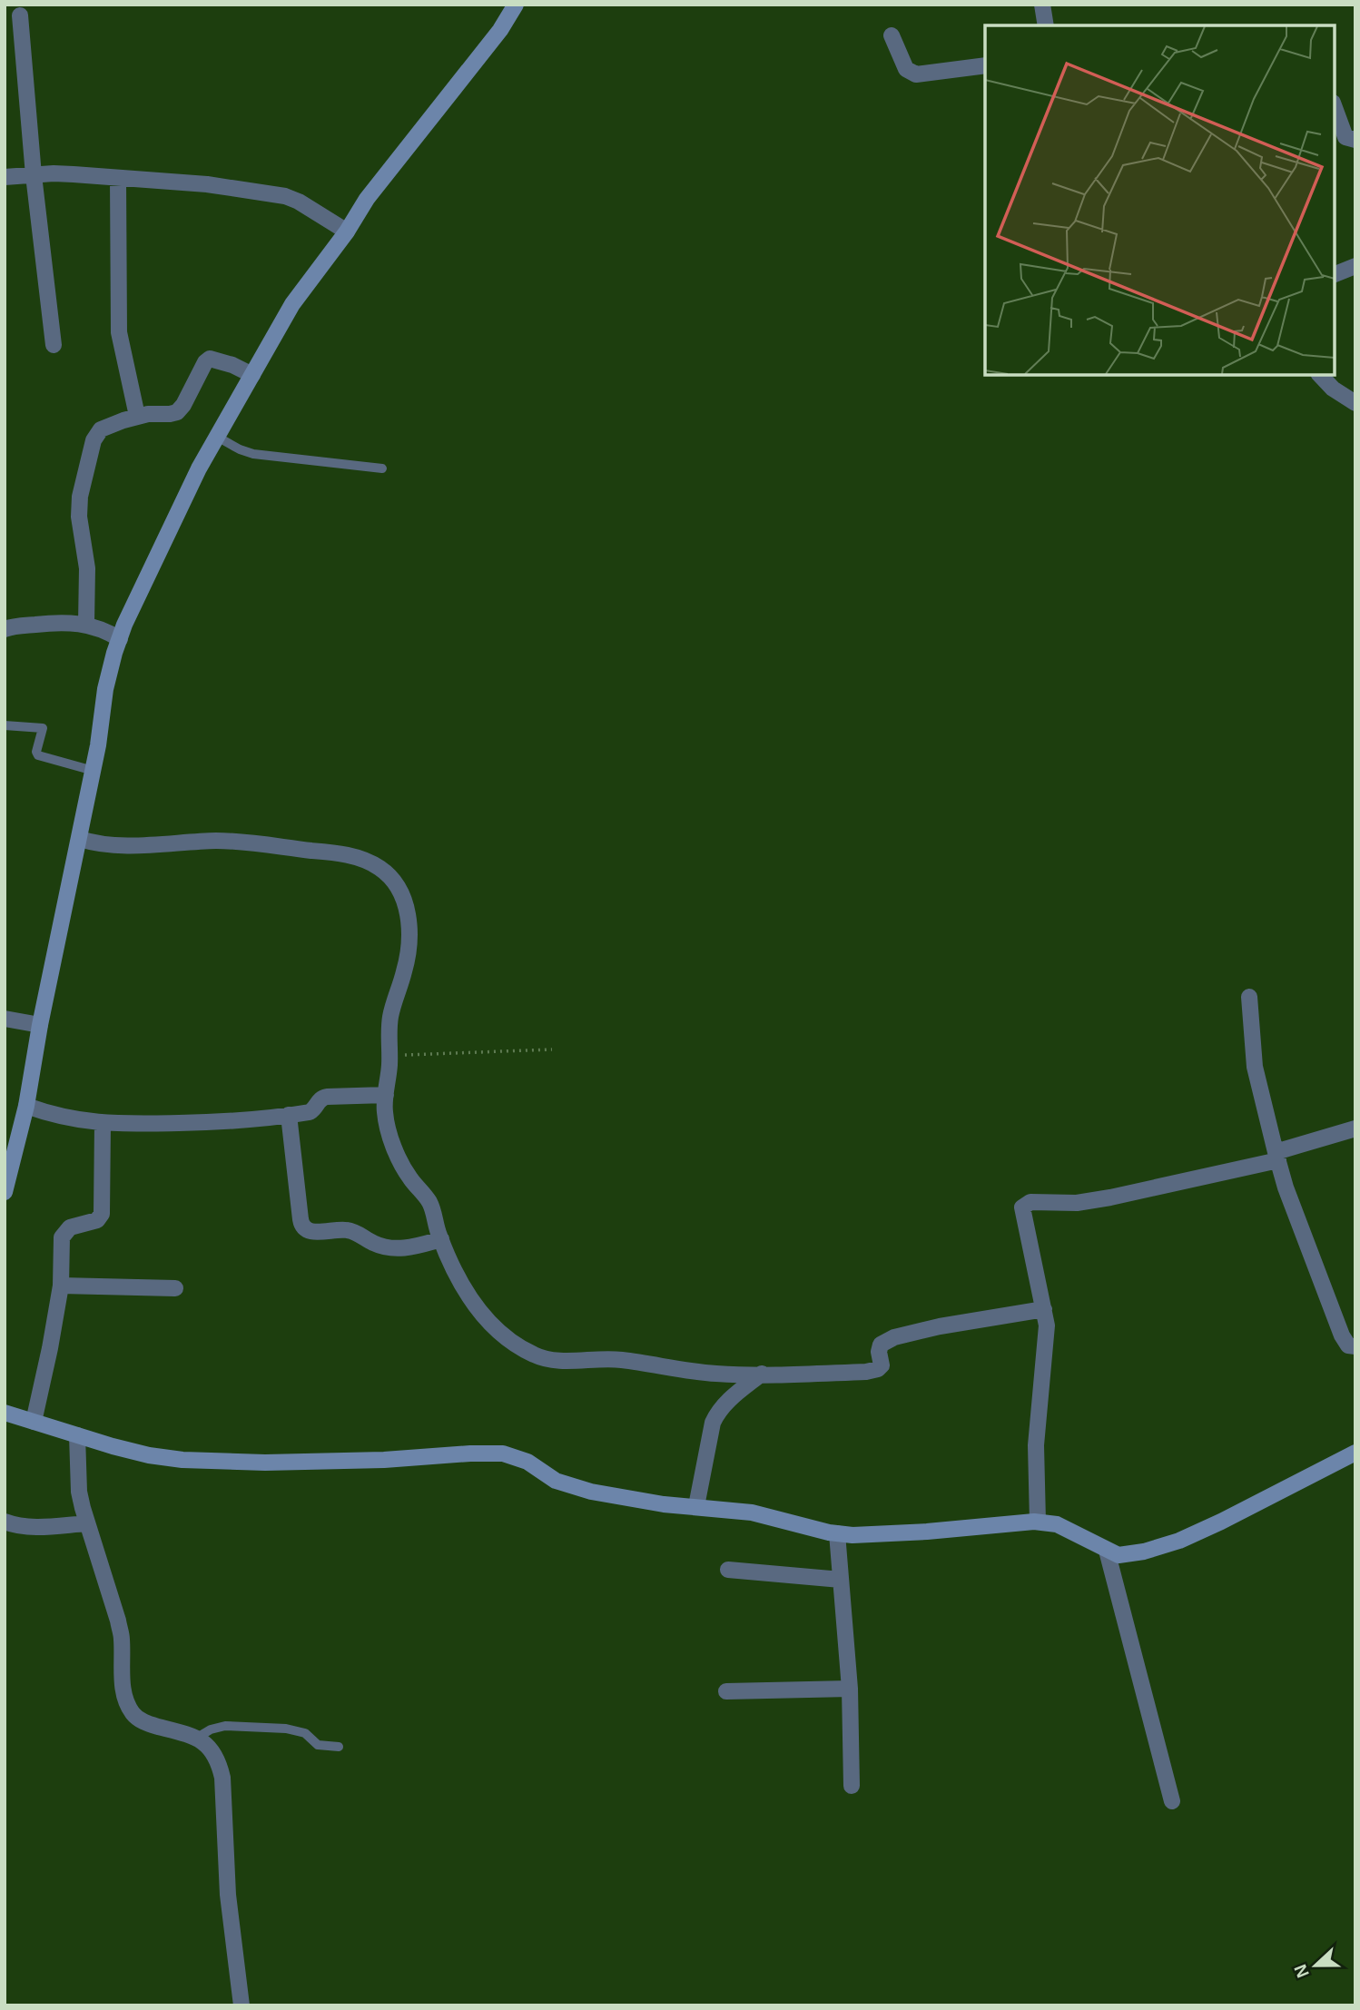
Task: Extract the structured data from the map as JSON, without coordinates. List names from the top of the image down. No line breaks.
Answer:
{"north":"left"}
